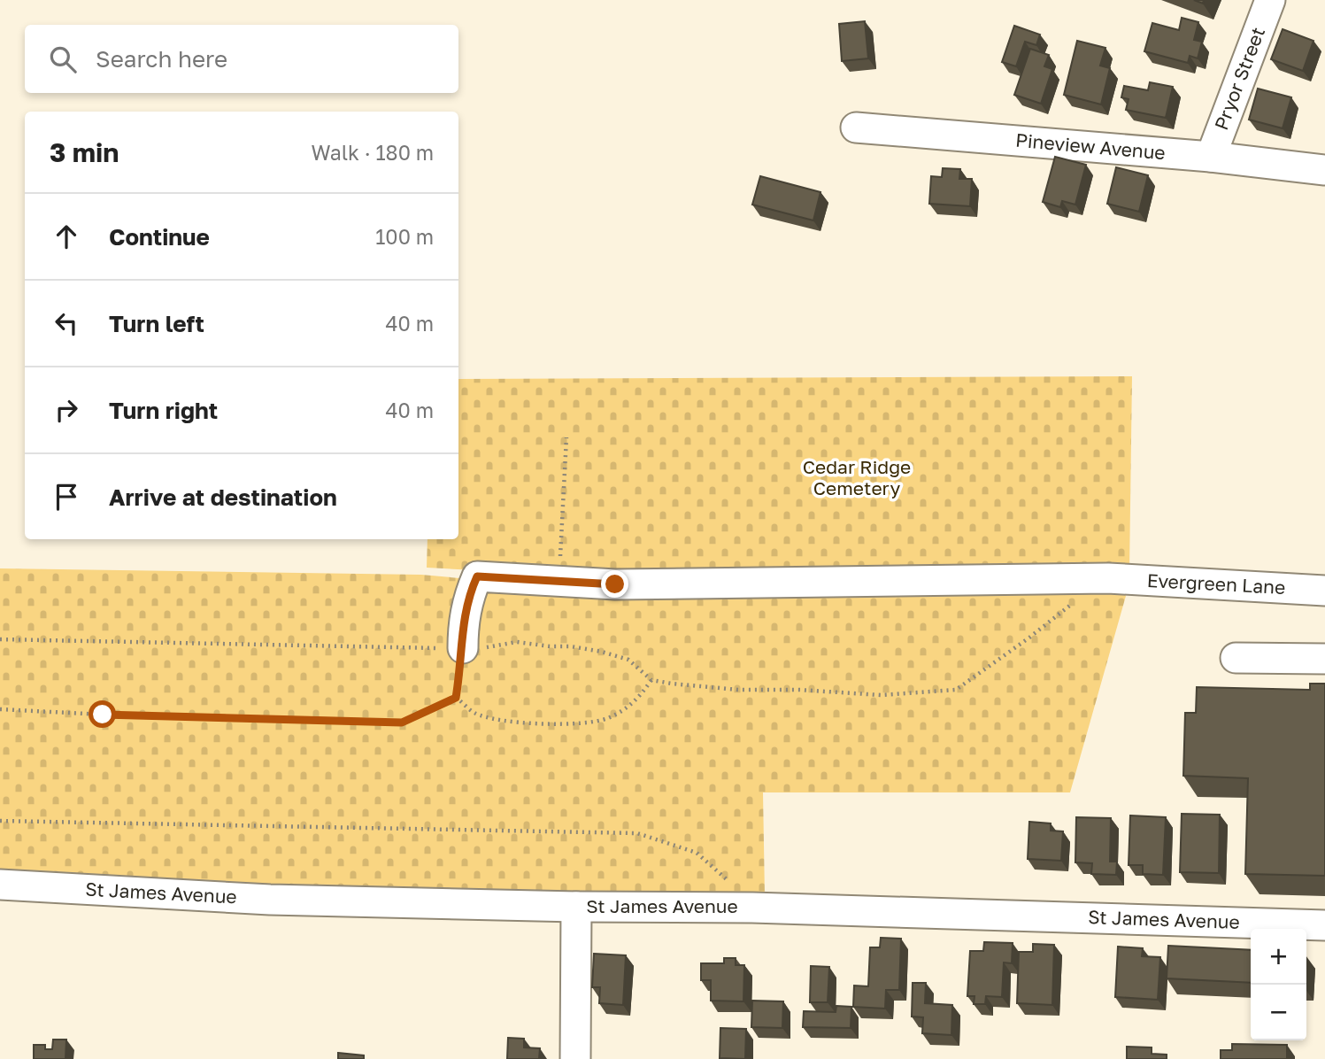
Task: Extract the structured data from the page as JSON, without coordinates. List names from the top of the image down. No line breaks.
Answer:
{"streets":{"street":["Pryor Street","Pineview Avenue","Evergreen Lane","St James Avenue"]},"crossings":[["Pryor Street","Pineview Avenue"]],"parks":["Cedar Ridge Cemetery"],"page":{"search":"Search here","heading":["3 min","Walk · 180 m"],"list":[["Continue","100 m"],["Turn left","40 m"],["Turn right","40 m"],"Arrive at destination"],"map_buttons":["+","−"]}}
